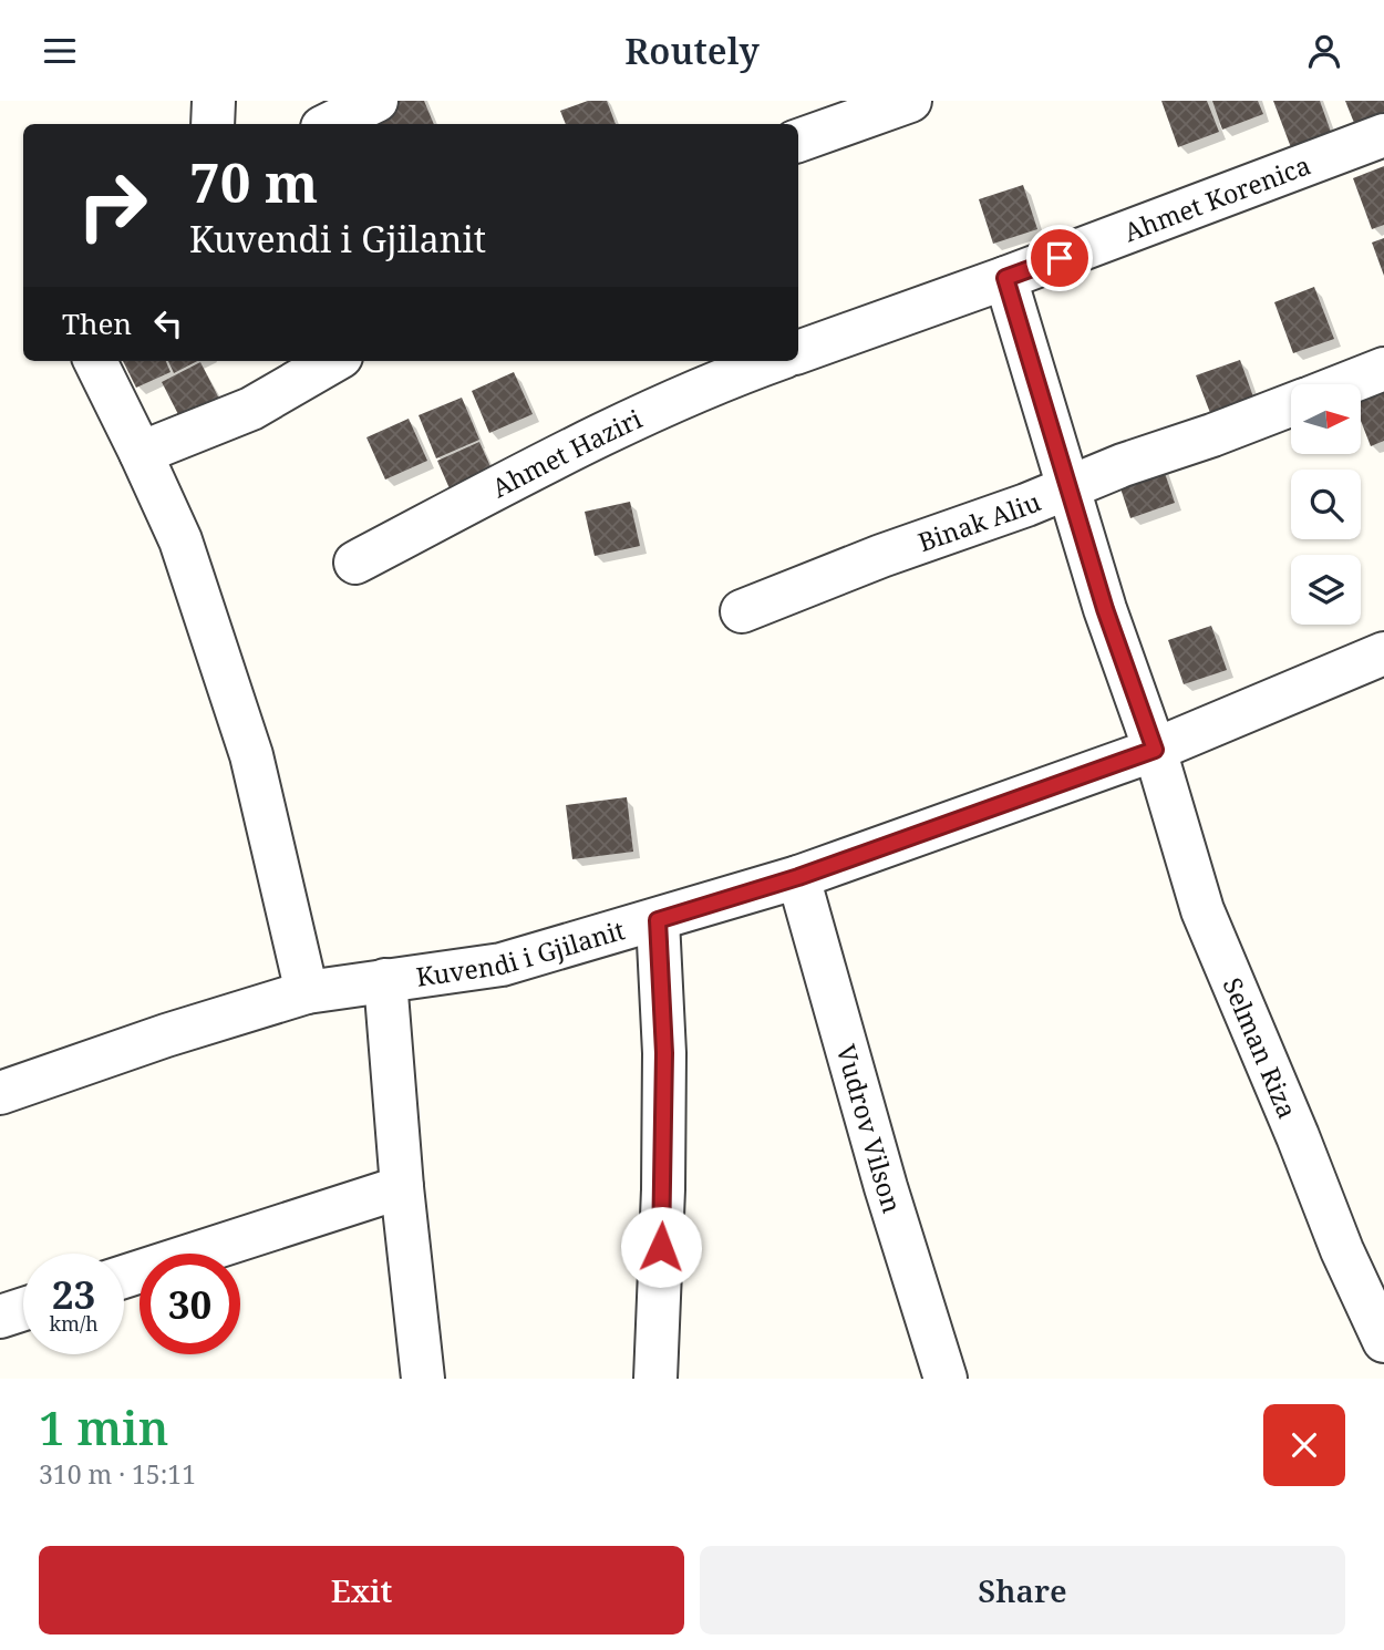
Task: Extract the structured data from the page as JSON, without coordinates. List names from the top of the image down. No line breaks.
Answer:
{"streets":{"street":["Ahmet Korenica","Ahmet Haziri","Binak Aliu","Kuvendi i Gjilanit","Selman Riza","Vudrov Vilson"]},"crossings":[["Kuvendi i Gjilanit","Selman Riza"],["Kuvendi i Gjilanit","Vudrov Vilson"]],"north":"right","page":{"header":"Routely","turn":["70 m","Kuvendi i Gjilanit"],"then":"Then","speed":"23 km/h","limit":"30","heading":["1 min","310 m · 15:11"],"buttons":["Exit","Share"]}}
